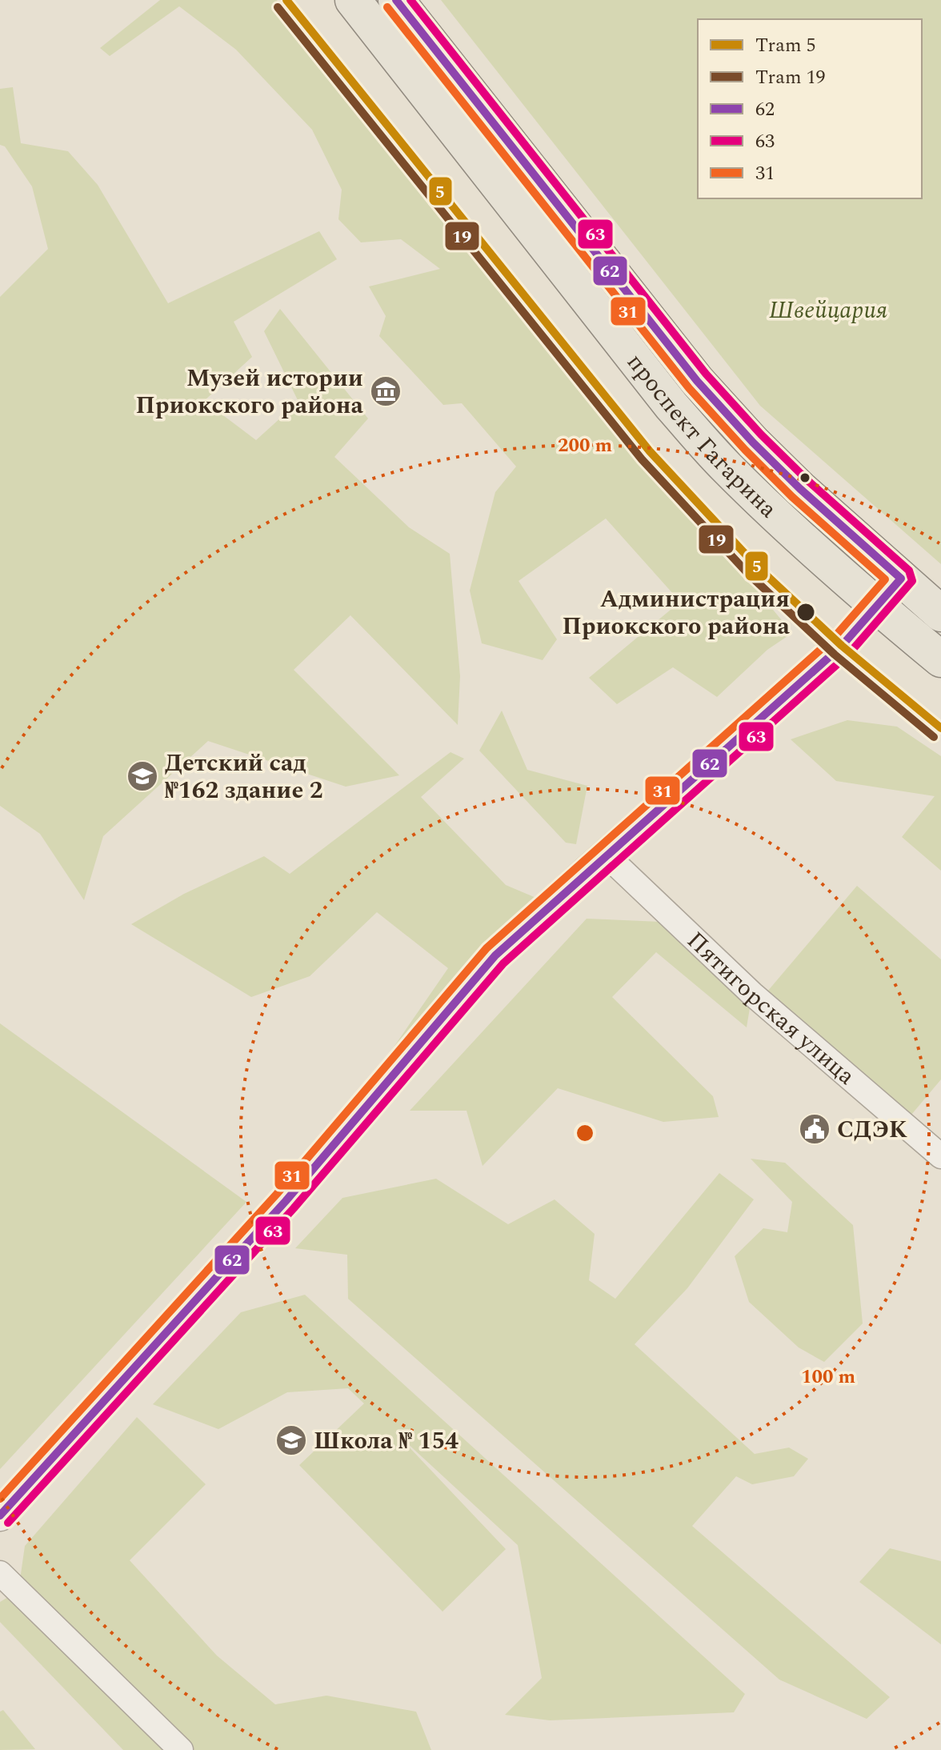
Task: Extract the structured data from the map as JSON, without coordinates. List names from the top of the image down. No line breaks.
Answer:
{"streets":{"main road":["проспект Гагарина"],"street":["Пятигорская улица"]},"parks":["Швейцария"],"places":{"museum":["Музей истории Приокского района"],"other":["Администрация Приокского района"],"school or university":["Детский сад №162 здание 2","Школа № 154"],"public building":["СДЭК"]},"lines":["tram line 5","transit line 62","transit line 63","tram line 19","transit line 31"],"legend":["Tram 5","Tram 19","62","63","31"],"rings":["200 m","100 m"]}
